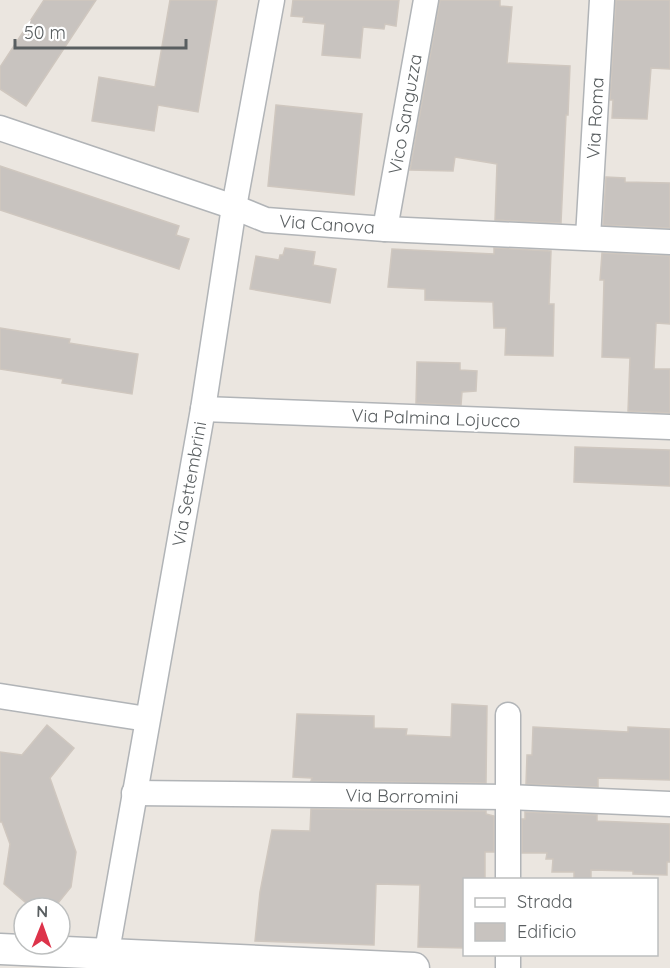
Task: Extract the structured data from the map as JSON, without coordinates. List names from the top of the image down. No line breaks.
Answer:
{"streets":{"street":["Vico Sanguzza","Via Roma","Via Canova","Via Palmina Lojucco","Via Settembrini","Via Borromini"]},"crossings":[["Vico Sanguzza","Via Canova"],["Via Roma","Via Canova"],["Via Canova","Via Settembrini"],["Via Palmina Lojucco","Via Settembrini"],["Via Settembrini","Via Borromini"]],"legend":["Strada","Edificio"],"scale_bar":"50 m","north":"top"}
